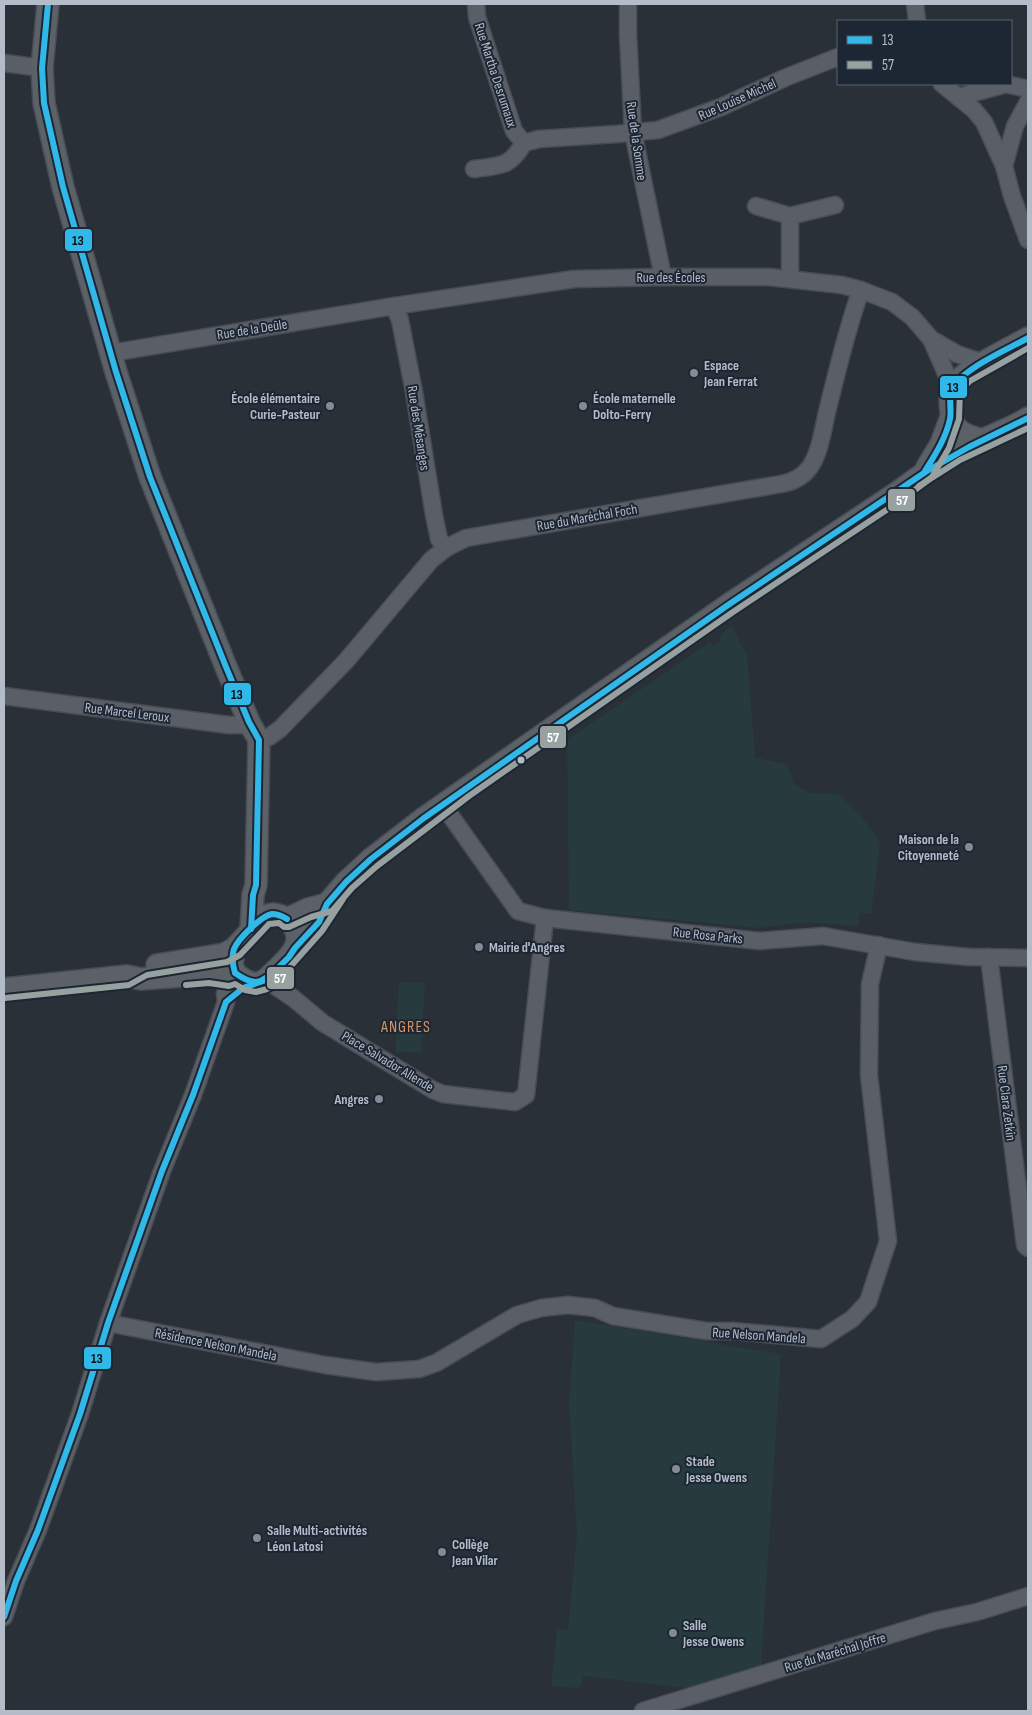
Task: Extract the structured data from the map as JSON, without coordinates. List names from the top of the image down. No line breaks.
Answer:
{"streets":{"street":["Rue Martha Desrumaux","Rue Louise Michel","Rue de la Somme","Rue des Écoles","Rue de la Deûle","Rue des Mésanges","Rue du Maréchal Foch","Rue Marcel Leroux","Rue Rosa Parks","Place Salvador Allende","Rue Clara Zetkin","Rue Nelson Mandela","Résidence Nelson Mandela","Rue du Maréchal Joffre"]},"crossings":[["Rue Martha Desrumaux","Rue Louise Michel"],["Rue Martha Desrumaux","Rue de la Somme"],["Rue Louise Michel","Rue de la Somme"],["Rue de la Somme","Rue des Écoles"],["Rue des Écoles","Rue de la Deûle"],["Rue des Écoles","Rue des Mésanges"],["Rue des Écoles","Rue du Maréchal Foch"],["Rue de la Deûle","Rue des Mésanges"],["Rue des Mésanges","Rue du Maréchal Foch"],["Rue du Maréchal Foch","Rue Marcel Leroux"],["Rue Rosa Parks","Place Salvador Allende"],["Rue Rosa Parks","Rue Clara Zetkin"],["Rue Rosa Parks","Rue Nelson Mandela"],["Rue Nelson Mandela","Résidence Nelson Mandela"]],"districts":["ANGRES"],"places":["Espace Jean Ferrat","École élémentaire Curie-Pasteur","École maternelle Dolto-Ferry","Maison de la Citoyenneté","Mairie d'Angres","Angres","Stade Jesse Owens","Salle Multi-activités Léon Latosi","Collège Jean Vilar","Salle Jesse Owens"],"lines":["transit line 13","transit line 57"],"legend":["13","57"]}
